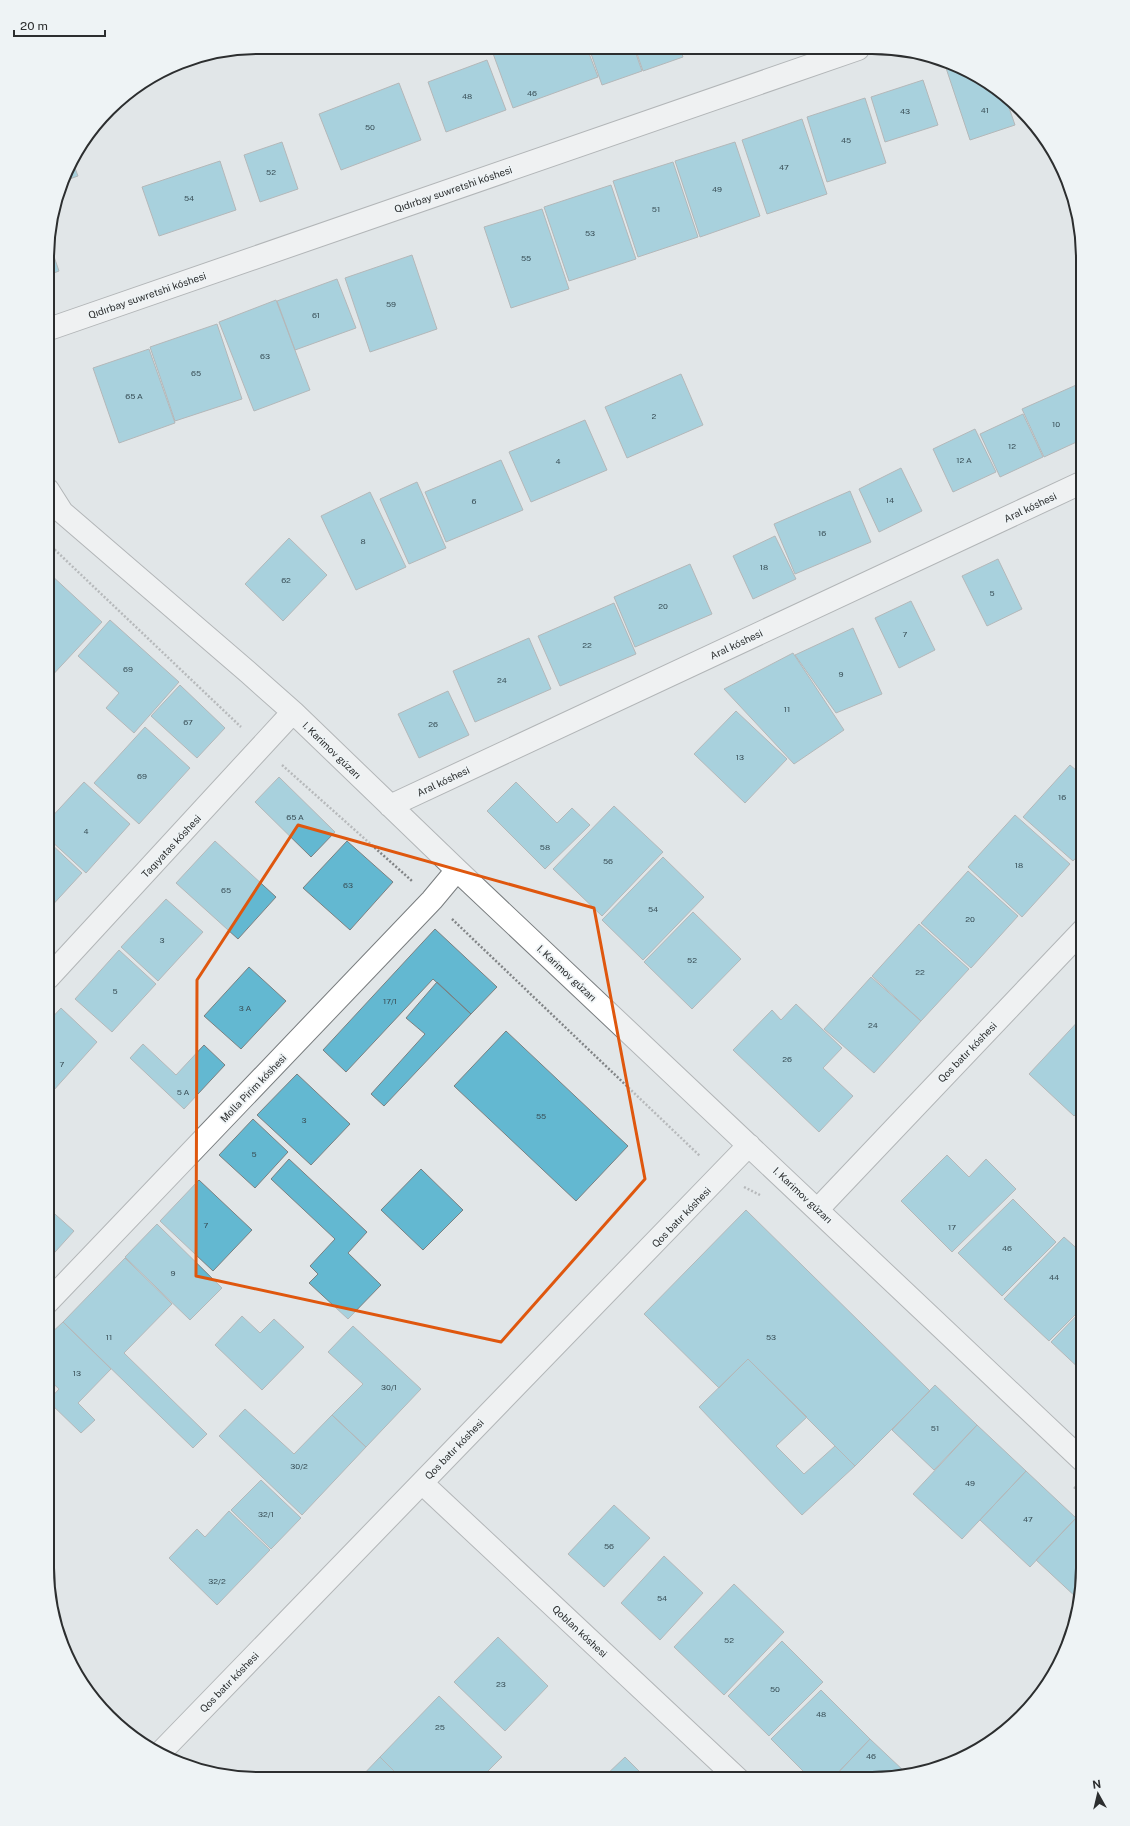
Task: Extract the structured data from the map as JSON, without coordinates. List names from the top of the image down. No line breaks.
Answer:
{"streets":{"street":["Qıdırbay suwretshi kóshesi","Aral kóshesi","I. Karimov gúzarı","Taqıyatas kóshesi","Qos batır kóshesi","Molla Pirim kóshesi","Qoblan kóshesi"]},"crossings":[["Aral kóshesi","I. Karimov gúzarı"],["I. Karimov gúzarı","Taqıyatas kóshesi"],["I. Karimov gúzarı","Qos batır kóshesi"],["I. Karimov gúzarı","Molla Pirim kóshesi"],["Qos batır kóshesi","Qoblan kóshesi"]],"house_numbers":["46","48","41","43","50","45","47","52","49","54","51","53","55","59","61","63","65","65 А","2","10","12","12 А","4","14","6","16","8","18","62","5","20","7","22","69","9","24","11","67","26","13","69","16","65 А","4","58","56","18","63","65","54","20","3","52","22","5","17/1","3 А","24","26","7","5 А","55","3","5","7","17","46","9","44","11","53","13","30/1","51","30/2","49","32/1","47","56","32/2","54","52","23","50","48","25","46"],"scale_bar":"20 m","north":"top"}
